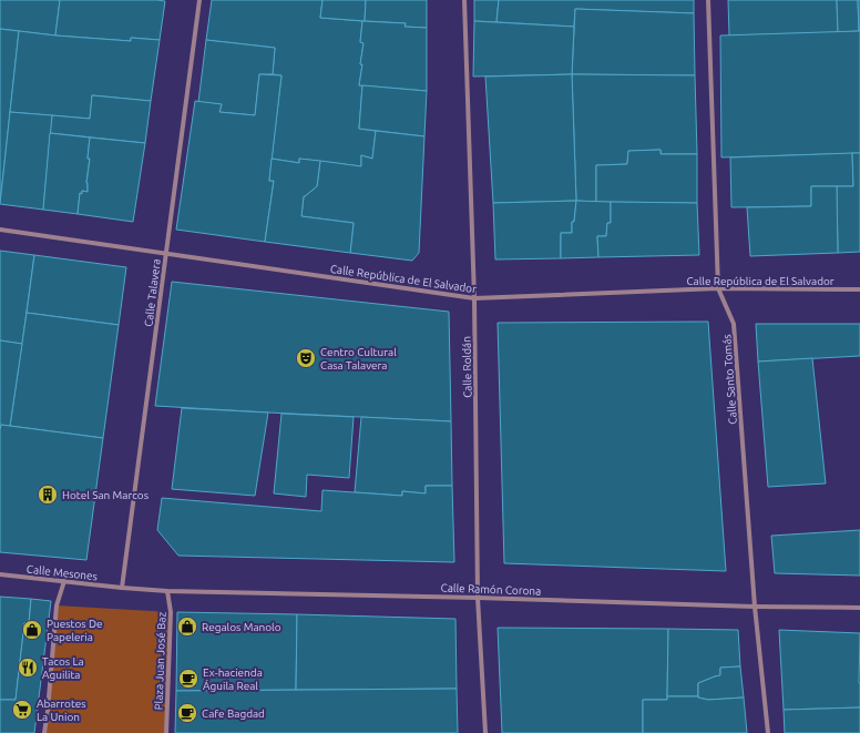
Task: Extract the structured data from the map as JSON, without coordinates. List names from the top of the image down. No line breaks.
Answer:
{"streets":{"street":["Calle República de El Salvador","Calle Talavera","Calle Roldán","Calle Santo Tomás","Calle Mesones","Calle Ramón Corona","Plaza Juan José Baz"]},"crossings":[["Calle República de El Salvador","Calle Talavera"],["Calle República de El Salvador","Calle Roldán"],["Calle República de El Salvador","Calle Santo Tomás"],["Calle Talavera","Calle Mesones"],["Calle Talavera","Calle Ramón Corona"],["Calle Roldán","Calle Ramón Corona"],["Calle Santo Tomás","Calle Ramón Corona"],["Calle Mesones","Calle Ramón Corona"],["Calle Ramón Corona","Plaza Juan José Baz"]],"places":{"theatre":["Centro Cultural Casa Talavera"],"building":["Hotel San Marcos"],"shop":["Regalos Manolo","Puestos De Papeleria"],"restaurant":["Tacos La Aguilita"],"cafe":["Ex-hacienda Águila Real","Cafe Bagdad"],"supermarket":["Abarrotes La Union"]}}
